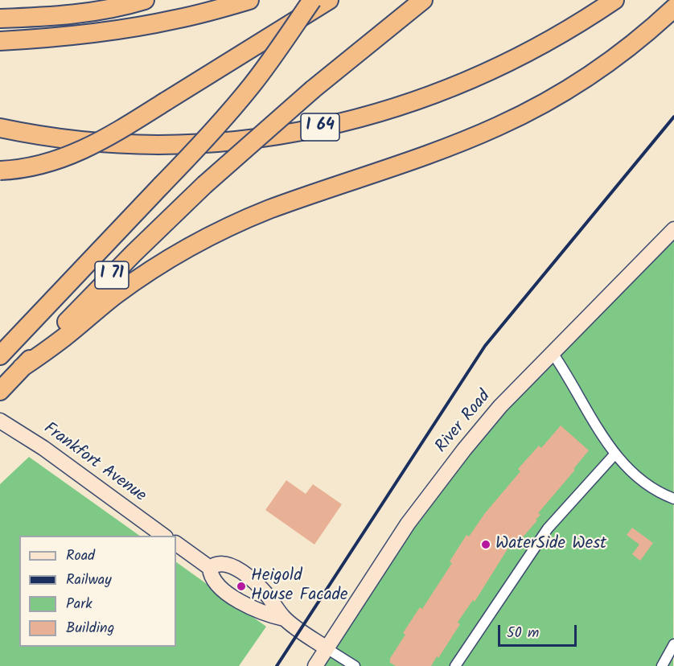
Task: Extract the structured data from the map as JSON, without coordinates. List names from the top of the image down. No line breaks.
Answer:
{"streets":{"highway":["I 64","I 71"],"street":["River Road","Frankfort Avenue"]},"places":["WaterSide West","Heigold House Facade"],"legend":["Road","Railway","Park","Building"],"scale_bar":"50 m"}
